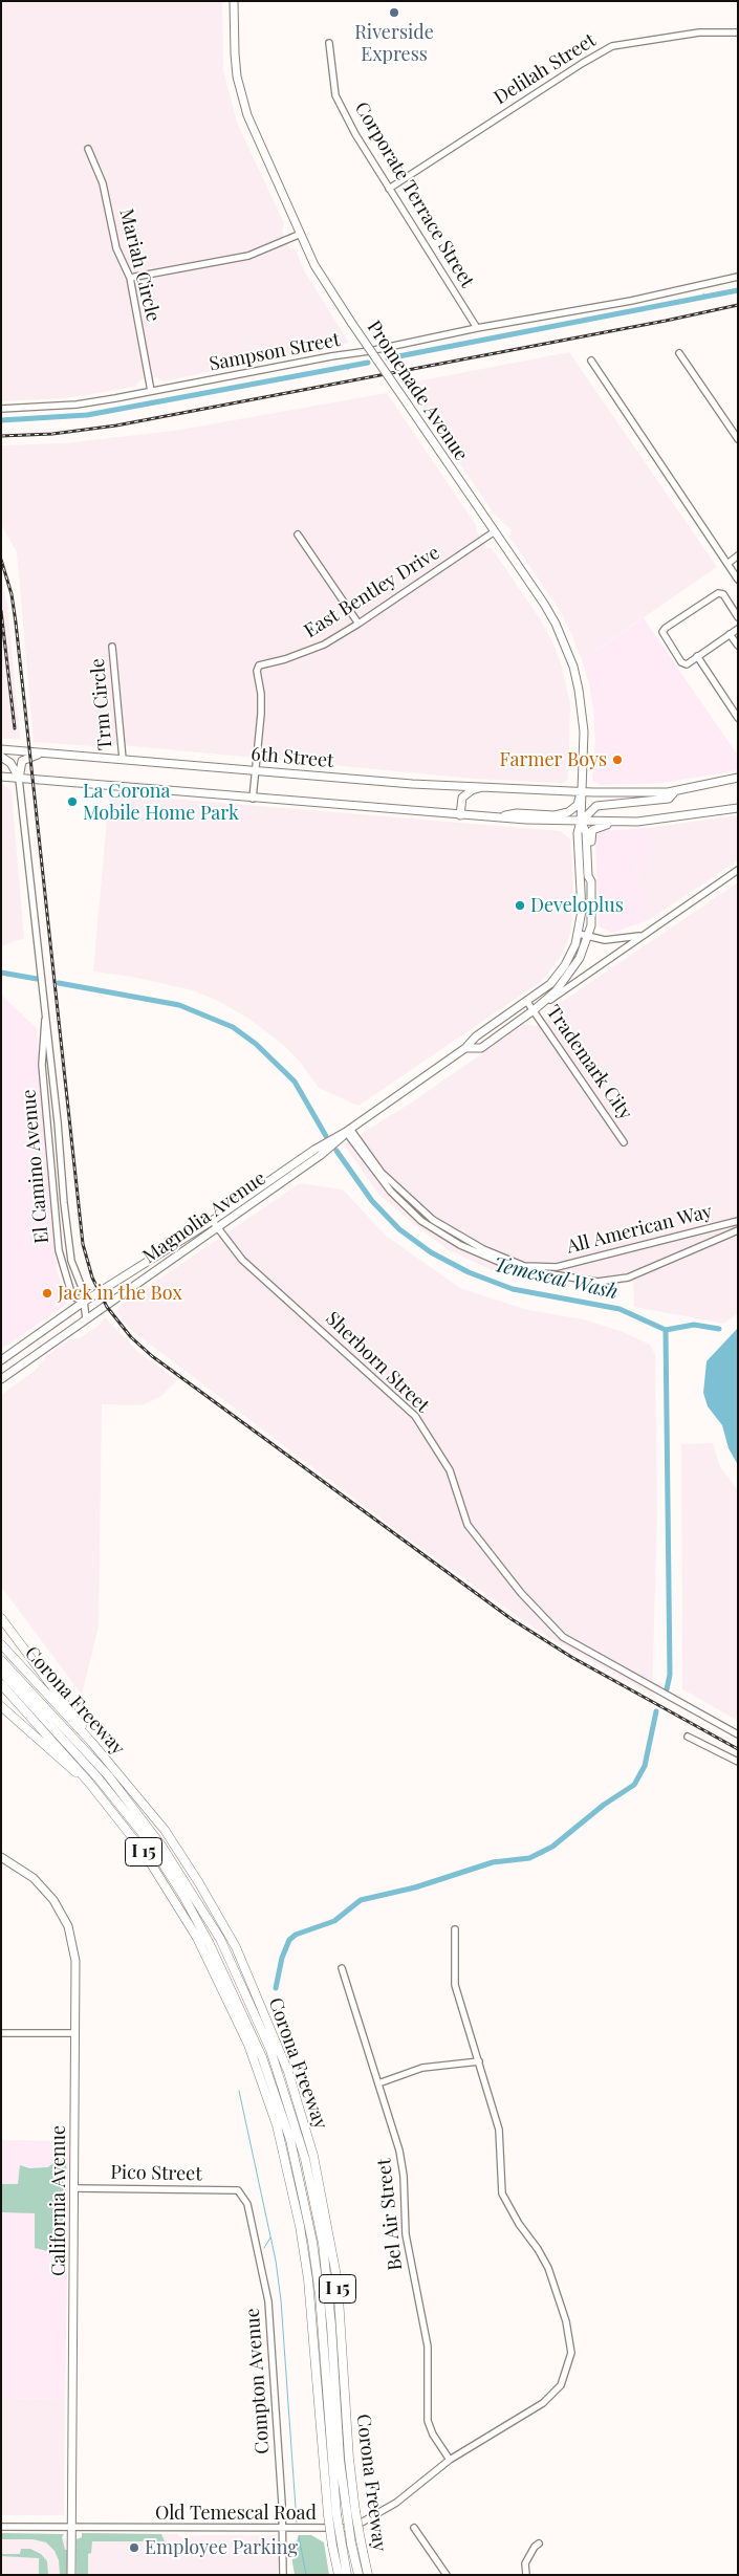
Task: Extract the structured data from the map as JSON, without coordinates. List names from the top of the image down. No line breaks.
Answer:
{"streets":{"highway":["Corona Freeway","I 15"],"main road":["Promenade Avenue","6th Street","Magnolia Avenue","California Avenue"],"street":["Delilah Street","Corporate Terrace Street","Mariah Circle","Sampson Street","East Bentley Drive","Trm Circle","Trademark City","El Camino Avenue","All American Way","Sherborn Street","Pico Street","Bel Air Street","Compton Avenue","Old Temescal Road"]},"crossings":[["Delilah Street","Corporate Terrace Street"],["Corporate Terrace Street","Sampson Street"],["Mariah Circle","Sampson Street"],["Promenade Avenue","East Bentley Drive"],["Promenade Avenue","6th Street"],["Promenade Avenue","Magnolia Avenue"],["East Bentley Drive","6th Street"],["Trm Circle","6th Street"],["6th Street","Magnolia Avenue"],["Trademark City","Magnolia Avenue"],["El Camino Avenue","Magnolia Avenue"],["Magnolia Avenue","All American Way"],["Magnolia Avenue","Sherborn Street"],["Pico Street","California Avenue"],["Pico Street","Compton Avenue"],["California Avenue","Old Temescal Road"],["Bel Air Street","Old Temescal Road"],["Compton Avenue","Old Temescal Road"]],"water":["Temescal Wash"],"places":["Riverside Express","Farmer Boys","La Corona Mobile Home Park","Developlus","Jack in the Box","Employee Parking"]}
